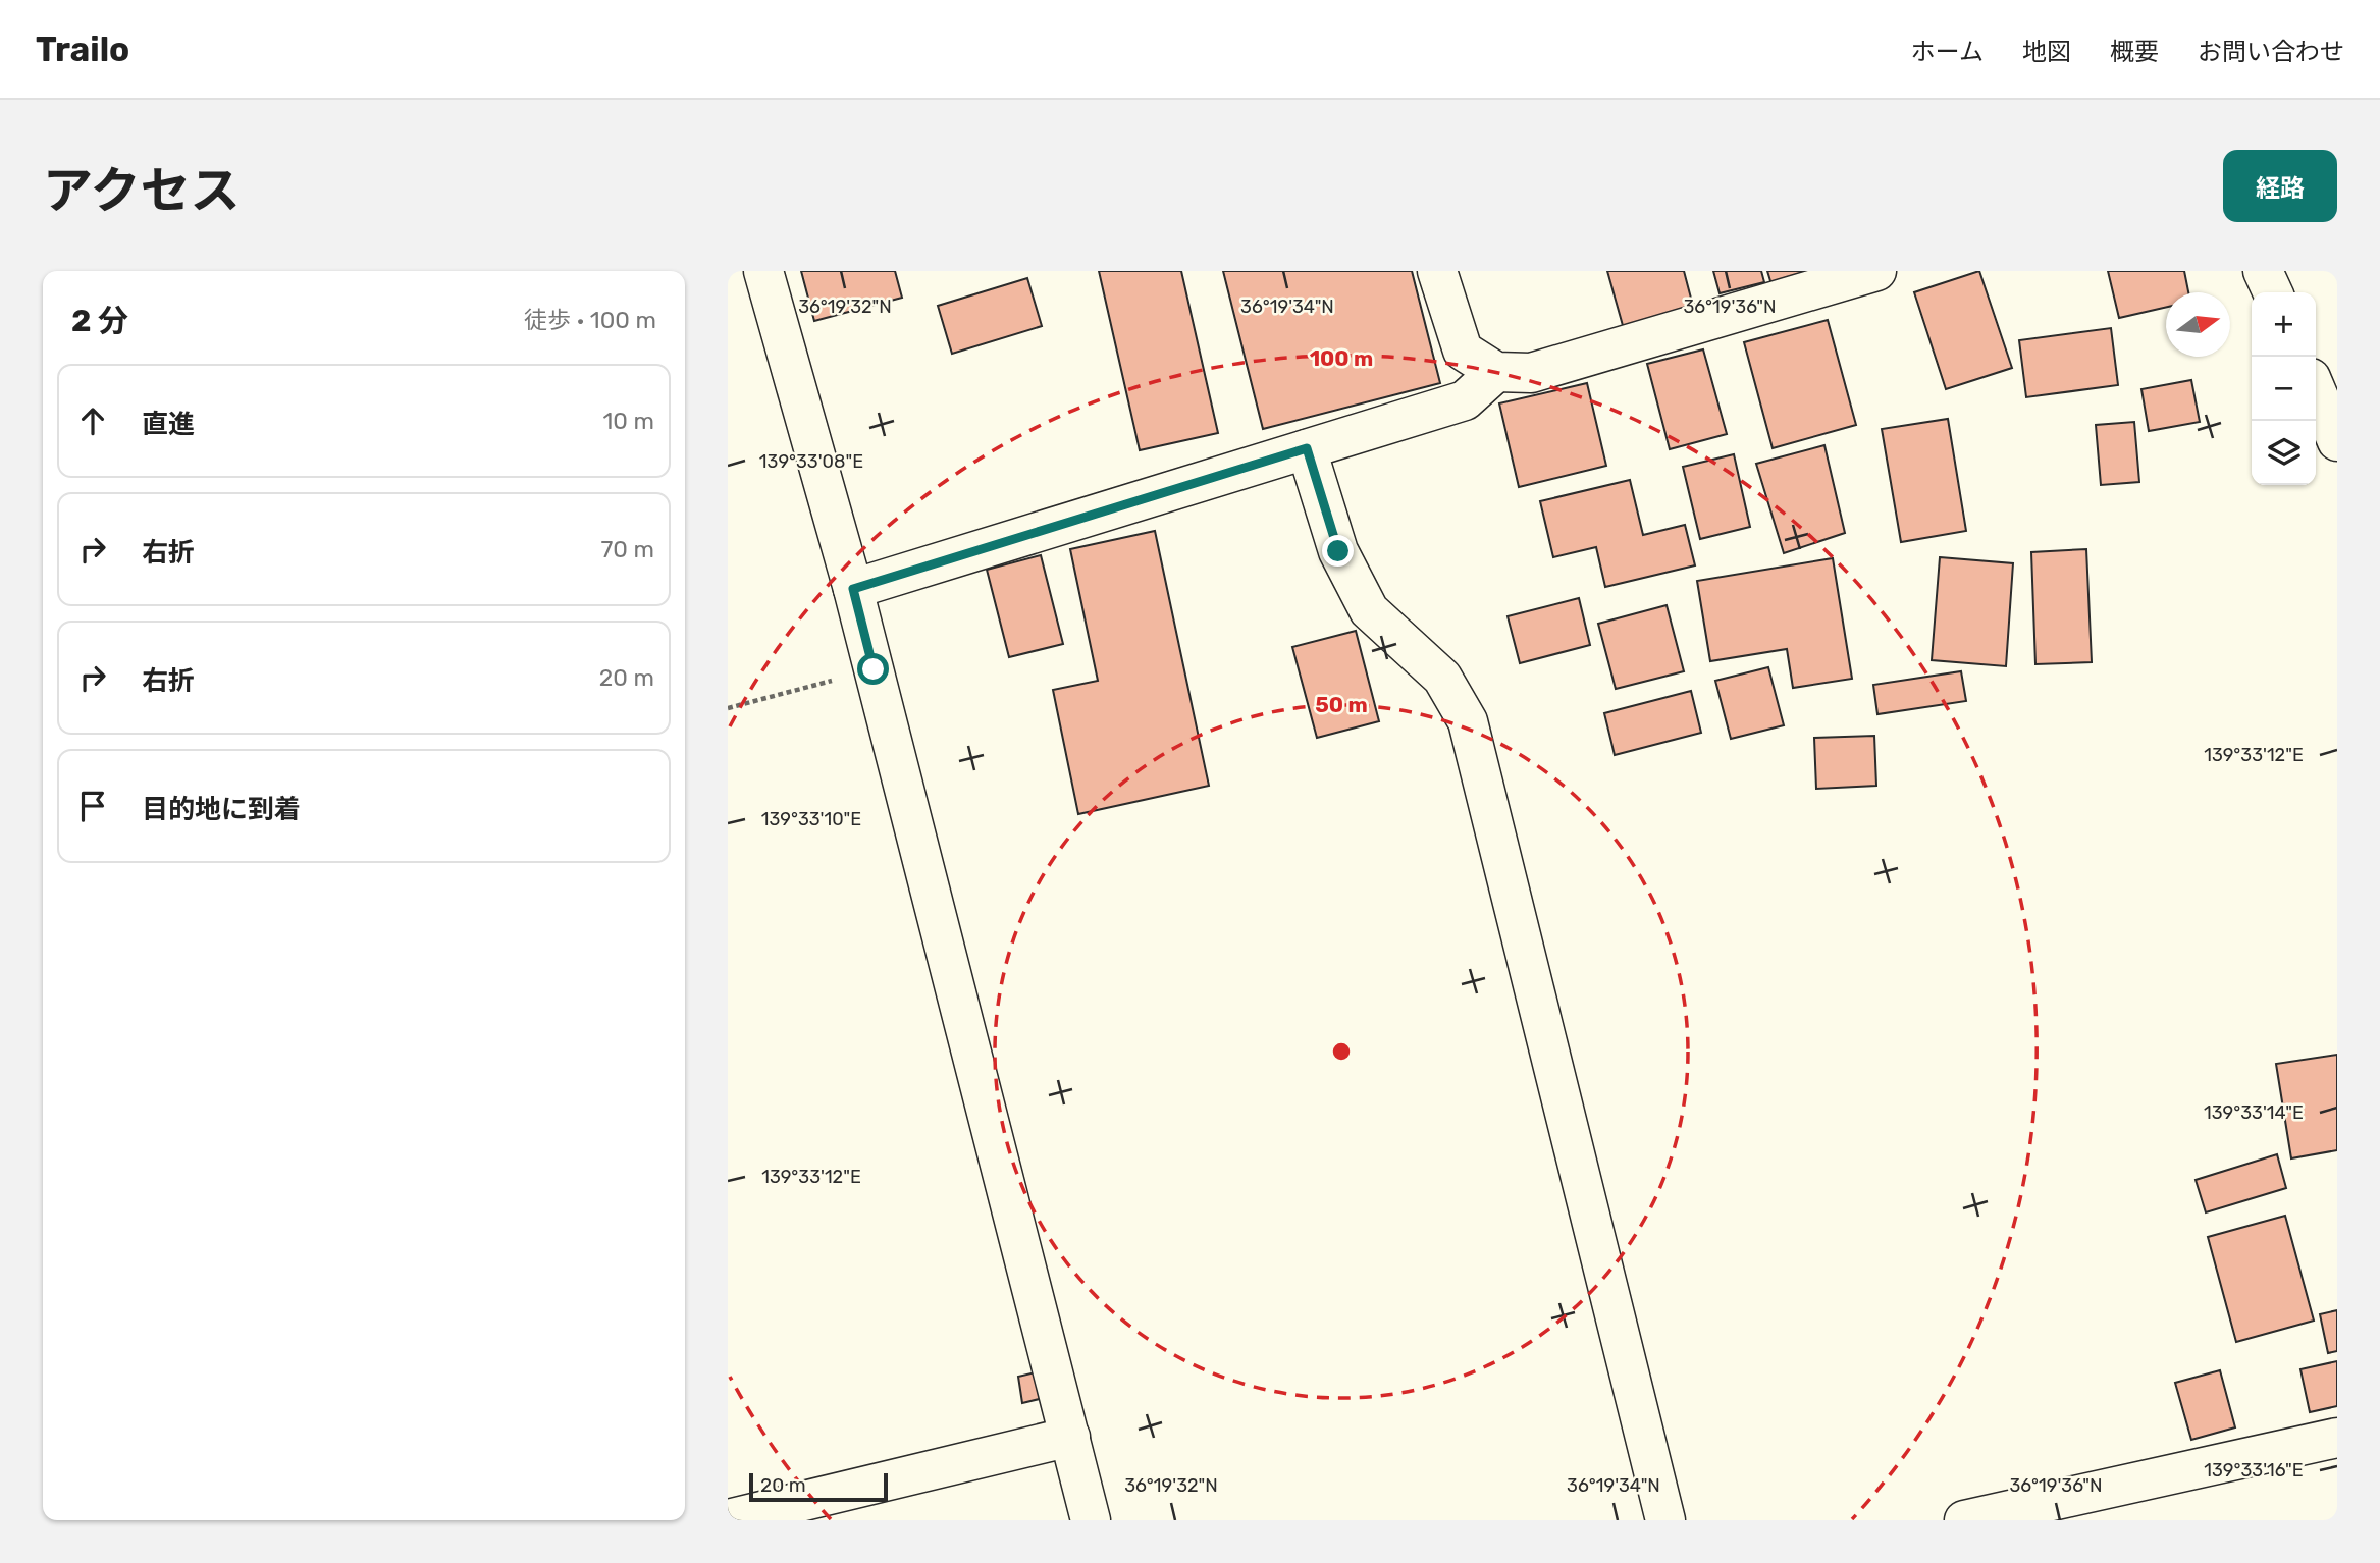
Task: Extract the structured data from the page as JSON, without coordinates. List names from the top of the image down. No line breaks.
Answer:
{"scale_bar":"20 m","north":"right","page":{"header":"Trailo","nav":["ホーム","地図","概要","お問い合わせ"],"title":"アクセス","buttons":"経路","heading":["2 分","徒歩 · 100 m"],"map_buttons":["+","−"],"list":[["直進","10 m"],["右折","70 m"],["右折","20 m"],"目的地に到着"],"scale":"20 m"},"coordinates":["36°19'32\"N","36°19'34\"N","36°19'36\"N","139°33'08\"E","139°33'12\"E","139°33'10\"E","139°33'14\"E","139°33'16\"E"],"rings":["100 m","50 m"]}
